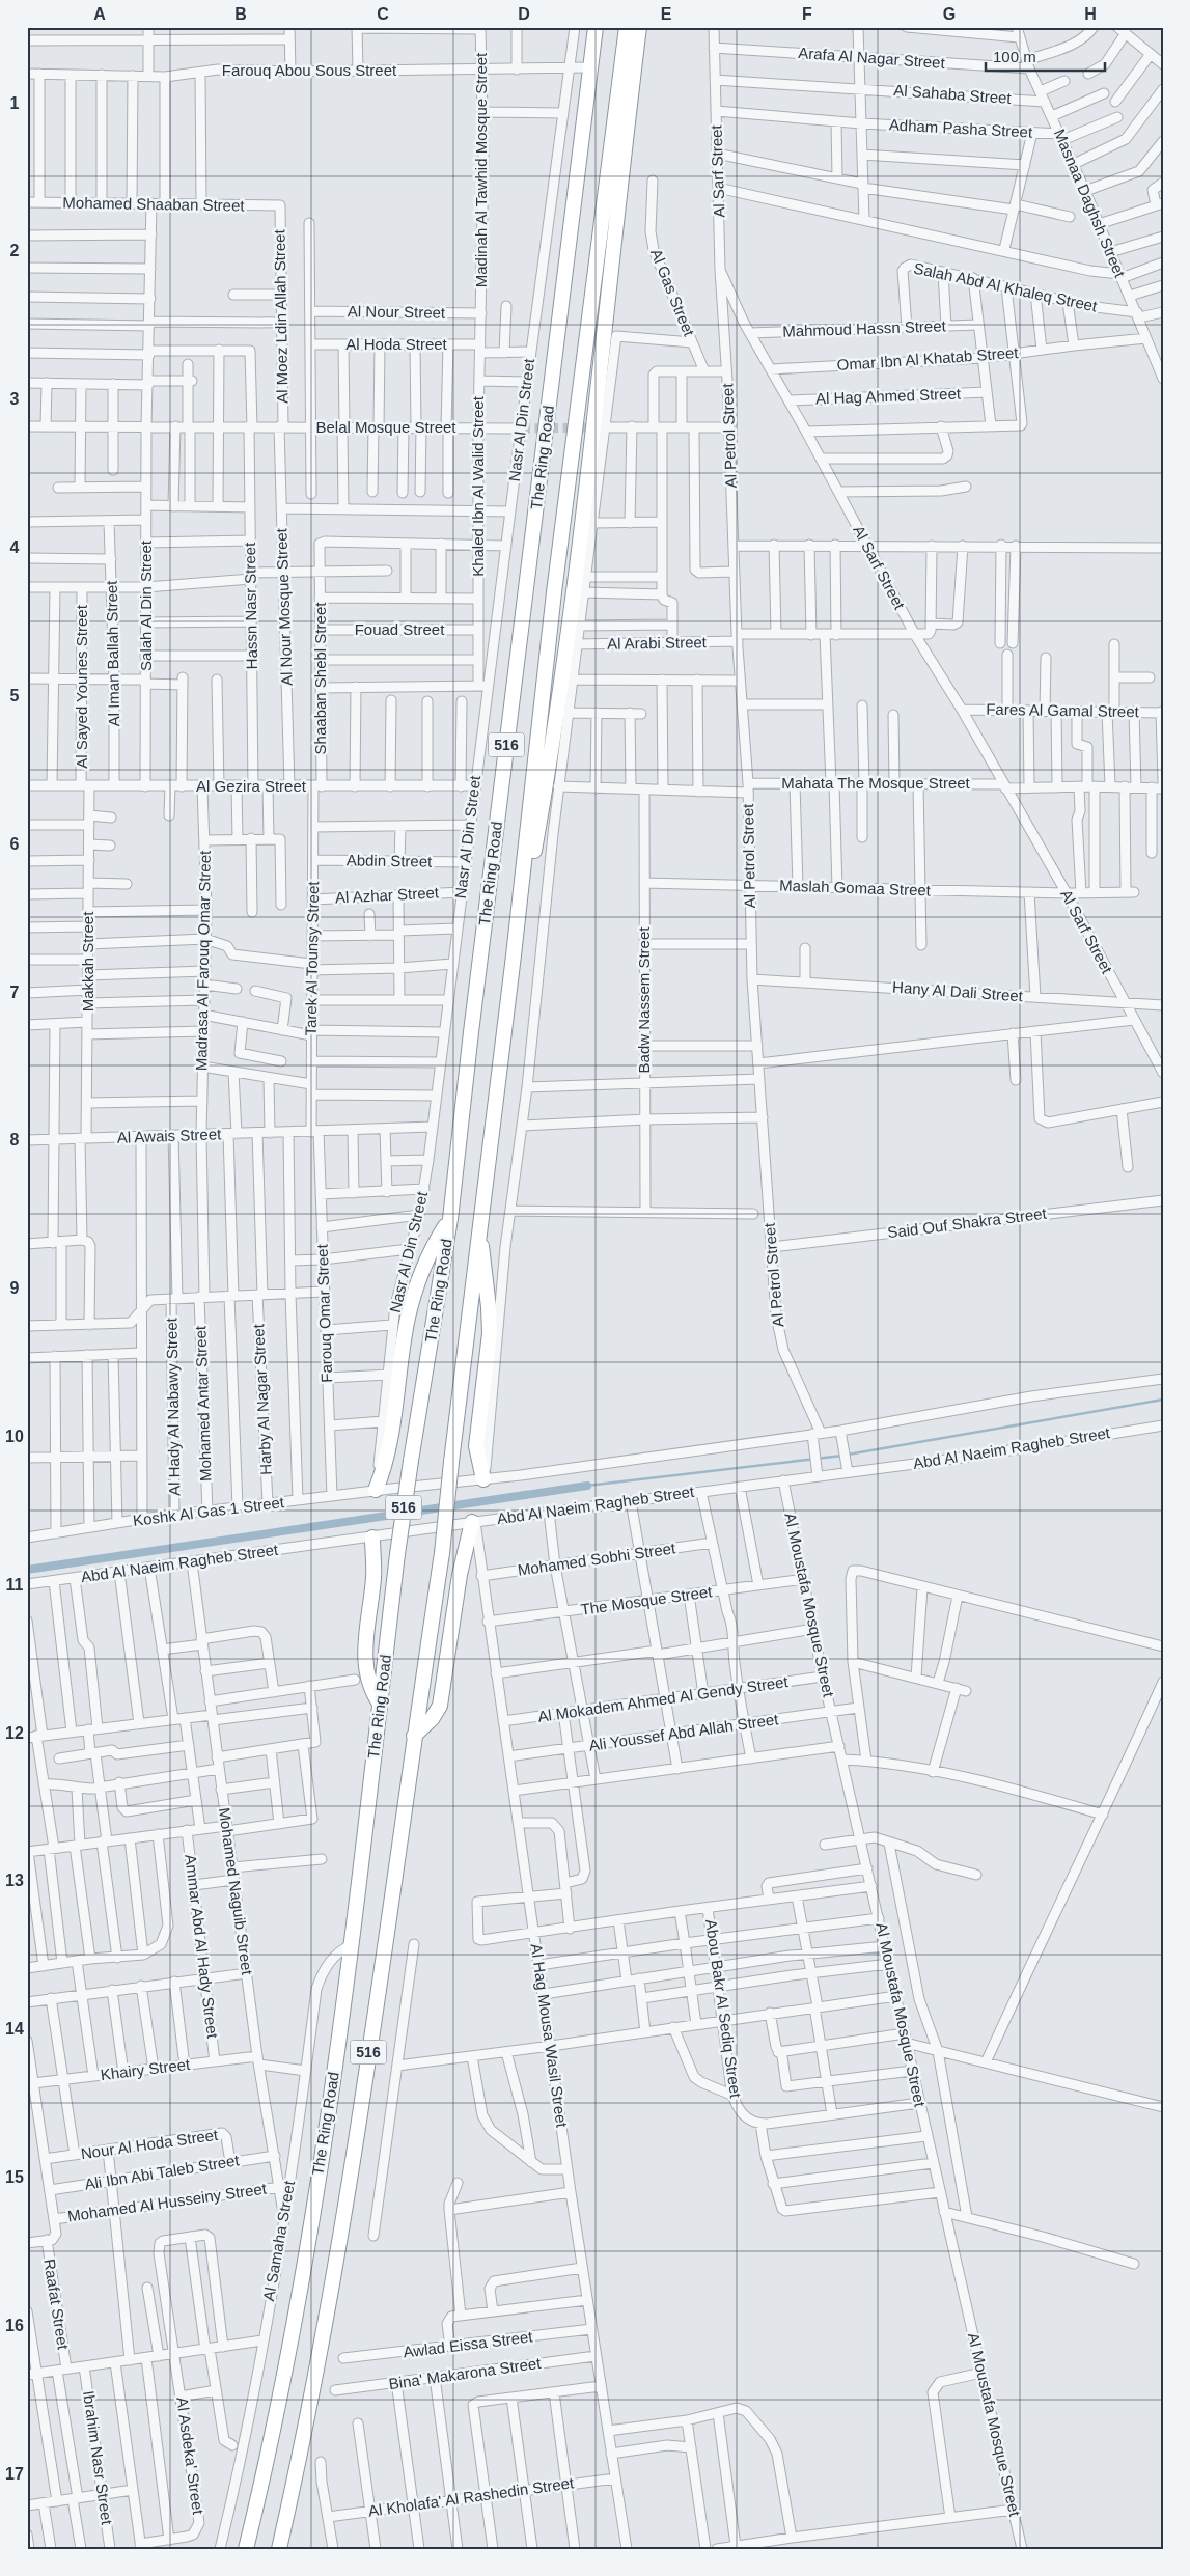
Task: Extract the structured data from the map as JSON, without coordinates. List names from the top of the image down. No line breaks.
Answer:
{"streets":{"highway":["The Ring Road","516"],"street":["Arafa Al Nagar Street","Farouq Abou Sous Street","Al Sahaba Street","Adham Pasha Street","Madinah Al Tawhid Mosque Street","Al Sarf Street","Masnaa Daghsh Street","Mohamed Shaaban Street","Salah Abd Al Khaleq Street","Al Gas Street","Al Nour Street","Al Moez Ldin Allah Street","Mahmoud Hassn Street","Al Hoda Street","Omar Ibn Al Khatab Street","Al Hag Ahmed Street","Nasr Al Din Street","Belal Mosque Street","Al Petrol Street","Khaled Ibn Al Walid Street","Salah Al Din Street","Hassn Nasr Street","Al Nour Mosque Street","Fouad Street","Al Arabi Street","Al Iman Ballah Street","Shaaban Shebl Street","Al Sayed Younes Street","Fares Al Gamal Street","Mahata The Mosque Street","Al Gezira Street","Abdin Street","Maslah Gomaa Street","Al Azhar Street","Tarek Al Tounsy Street","Madrasa Al Farouq Omar Street","Makkah Street","Hany Al Dali Street","Badw Nassem Street","Al Awais Street","Said Ouf Shakra Street","Farouq Omar Street","Harby Al Nagar Street","Mohamed Antar Street","Al Hady Al Nabawy Street","Abd Al Naeim Ragheb Street","Koshk Al Gas 1 Street","Mohamed Sobhi Street","The Mosque Street","Al Moustafa Mosque Street","Al Mokadem Ahmed Al Gendy Street","Ali Youssef Abd Allah Street","Mohamed Naguib Street","Ammar Abd Al Hady Street","Abou Bakr Al Sediq Street","Al Hag Mousa Wasil Street","Khairy Street","Nour Al Hoda Street","Ali Ibn Abi Taleb Street","Mohamed Al Husseiny Street","Al Samaha Street","Raafat Street","Awlad Eissa Street","Bina' Makarona Street","Al Asdeka' Street","Ibrahim Nasr Street","Al Kholafa' Al Rashedin Street"]},"crossings":[["Arafa Al Nagar Street","Al Sarf Street"],["Arafa Al Nagar Street","Masnaa Daghsh Street"],["Farouq Abou Sous Street","Madinah Al Tawhid Mosque Street"],["Farouq Abou Sous Street","Nasr Al Din Street"],["Farouq Abou Sous Street","The Ring Road"],["Al Sahaba Street","Al Sarf Street"],["Al Sahaba Street","Masnaa Daghsh Street"],["Adham Pasha Street","Al Sarf Street"],["Adham Pasha Street","Masnaa Daghsh Street"],["Madinah Al Tawhid Mosque Street","Al Nour Street"],["Madinah Al Tawhid Mosque Street","Khaled Ibn Al Walid Street"],["Al Sarf Street","Mahmoud Hassn Street"],["Al Sarf Street","Omar Ibn Al Khatab Street"],["Al Sarf Street","Al Hag Ahmed Street"],["Al Sarf Street","Al Petrol Street"],["Al Sarf Street","Al Arabi Street"],["Al Sarf Street","Fares Al Gamal Street"],["Al Sarf Street","Mahata The Mosque Street"],["Al Sarf Street","Maslah Gomaa Street"],["Al Sarf Street","Hany Al Dali Street"],["Masnaa Daghsh Street","Salah Abd Al Khaleq Street"],["Masnaa Daghsh Street","Omar Ibn Al Khatab Street"],["Mohamed Shaaban Street","Al Moez Ldin Allah Street"],["Mohamed Shaaban Street","Salah Al Din Street"],["Salah Abd Al Khaleq Street","Mahmoud Hassn Street"],["Al Nour Street","Khaled Ibn Al Walid Street"],["Al Moez Ldin Allah Street","Belal Mosque Street"],["Al Moez Ldin Allah Street","Al Nour Mosque Street"],["Al Hoda Street","Nasr Al Din Street"],["Al Hoda Street","Khaled Ibn Al Walid Street"],["Nasr Al Din Street","Belal Mosque Street"],["Nasr Al Din Street","Khaled Ibn Al Walid Street"],["Nasr Al Din Street","Al Gezira Street"],["Nasr Al Din Street","Abdin Street"],["Nasr Al Din Street","Al Azhar Street"],["Nasr Al Din Street","Al Awais Street"],["Nasr Al Din Street","Koshk Al Gas 1 Street"],["Belal Mosque Street","Khaled Ibn Al Walid Street"],["Belal Mosque Street","Salah Al Din Street"],["Belal Mosque Street","Hassn Nasr Street"],["Belal Mosque Street","Al Nour Mosque Street"],["Al Petrol Street","Al Arabi Street"],["Al Petrol Street","Mahata The Mosque Street"],["Al Petrol Street","Maslah Gomaa Street"],["Al Petrol Street","Hany Al Dali Street"],["Al Petrol Street","Said Ouf Shakra Street"],["Al Petrol Street","Abd Al Naeim Ragheb Street"],["The Ring Road","Al Samaha Street"],["Khaled Ibn Al Walid Street","Fouad Street"],["Salah Al Din Street","Al Gezira Street"],["Hassn Nasr Street","Al Gezira Street"],["Al Nour Mosque Street","Al Gezira Street"],["Fouad Street","Shaaban Shebl Street"],["Al Iman Ballah Street","Al Gezira Street"],["Shaaban Shebl Street","Al Gezira Street"],["Shaaban Shebl Street","Tarek Al Tounsy Street"],["Al Sayed Younes Street","Al Gezira Street"],["Al Sayed Younes Street","Makkah Street"],["Mahata The Mosque Street","Maslah Gomaa Street"],["Mahata The Mosque Street","Badw Nassem Street"],["Al Gezira Street","Tarek Al Tounsy Street"],["Al Gezira Street","Madrasa Al Farouq Omar Street"],["Al Gezira Street","Makkah Street"],["Abdin Street","Tarek Al Tounsy Street"],["Maslah Gomaa Street","Badw Nassem Street"],["Al Azhar Street","Tarek Al Tounsy Street"],["Tarek Al Tounsy Street","Al Awais Street"],["Tarek Al Tounsy Street","Farouq Omar Street"],["Madrasa Al Farouq Omar Street","Al Awais Street"],["Madrasa Al Farouq Omar Street","Mohamed Antar Street"],["Makkah Street","Al Awais Street"],["Al Awais Street","Farouq Omar Street"],["Al Awais Street","Harby Al Nagar Street"],["Al Awais Street","Mohamed Antar Street"],["Al Awais Street","Al Hady Al Nabawy Street"],["Farouq Omar Street","Koshk Al Gas 1 Street"],["Harby Al Nagar Street","Koshk Al Gas 1 Street"],["Mohamed Antar Street","Koshk Al Gas 1 Street"],["Al Hady Al Nabawy Street","Koshk Al Gas 1 Street"],["Abd Al Naeim Ragheb Street","Al Moustafa Mosque Street"],["Abd Al Naeim Ragheb Street","Mohamed Naguib Street"],["Abd Al Naeim Ragheb Street","Al Hag Mousa Wasil Street"],["Mohamed Sobhi Street","Al Hag Mousa Wasil Street"],["The Mosque Street","Al Moustafa Mosque Street"],["The Mosque Street","Al Hag Mousa Wasil Street"],["Al Moustafa Mosque Street","Al Mokadem Ahmed Al Gendy Street"],["Al Moustafa Mosque Street","Ali Youssef Abd Allah Street"],["Al Mokadem Ahmed Al Gendy Street","Al Hag Mousa Wasil Street"],["Ali Youssef Abd Allah Street","Al Hag Mousa Wasil Street"],["Mohamed Naguib Street","Khairy Street"],["Mohamed Naguib Street","Ali Ibn Abi Taleb Street"],["Mohamed Naguib Street","Mohamed Al Husseiny Street"],["Mohamed Naguib Street","Al Samaha Street"],["Ammar Abd Al Hady Street","Khairy Street"],["Al Hag Mousa Wasil Street","Awlad Eissa Street"],["Al Hag Mousa Wasil Street","Bina' Makarona Street"],["Al Hag Mousa Wasil Street","Al Kholafa' Al Rashedin Street"],["Khairy Street","Al Samaha Street"],["Nour Al Hoda Street","Ali Ibn Abi Taleb Street"]],"scale_bar":"100 m","grid":{"columns":["A","B","C","D","E","F","G","H"],"rows":["1","2","3","4","5","6","7","8","9","10","11","12","13","14","15","16","17"]}}
